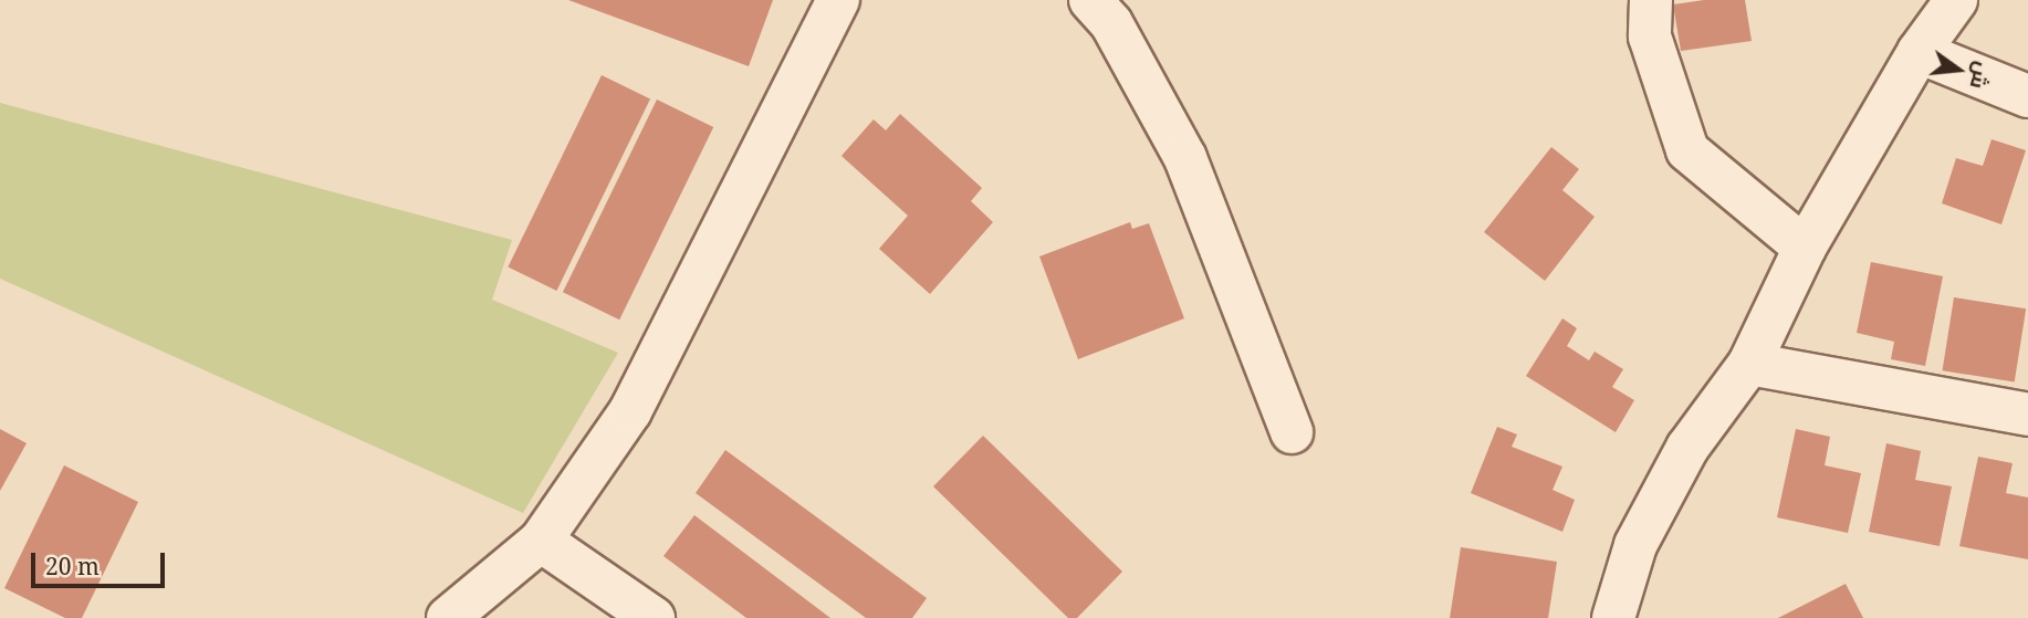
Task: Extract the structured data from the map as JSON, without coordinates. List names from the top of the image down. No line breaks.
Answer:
{"scale_bar":"20 m","north":"right"}
